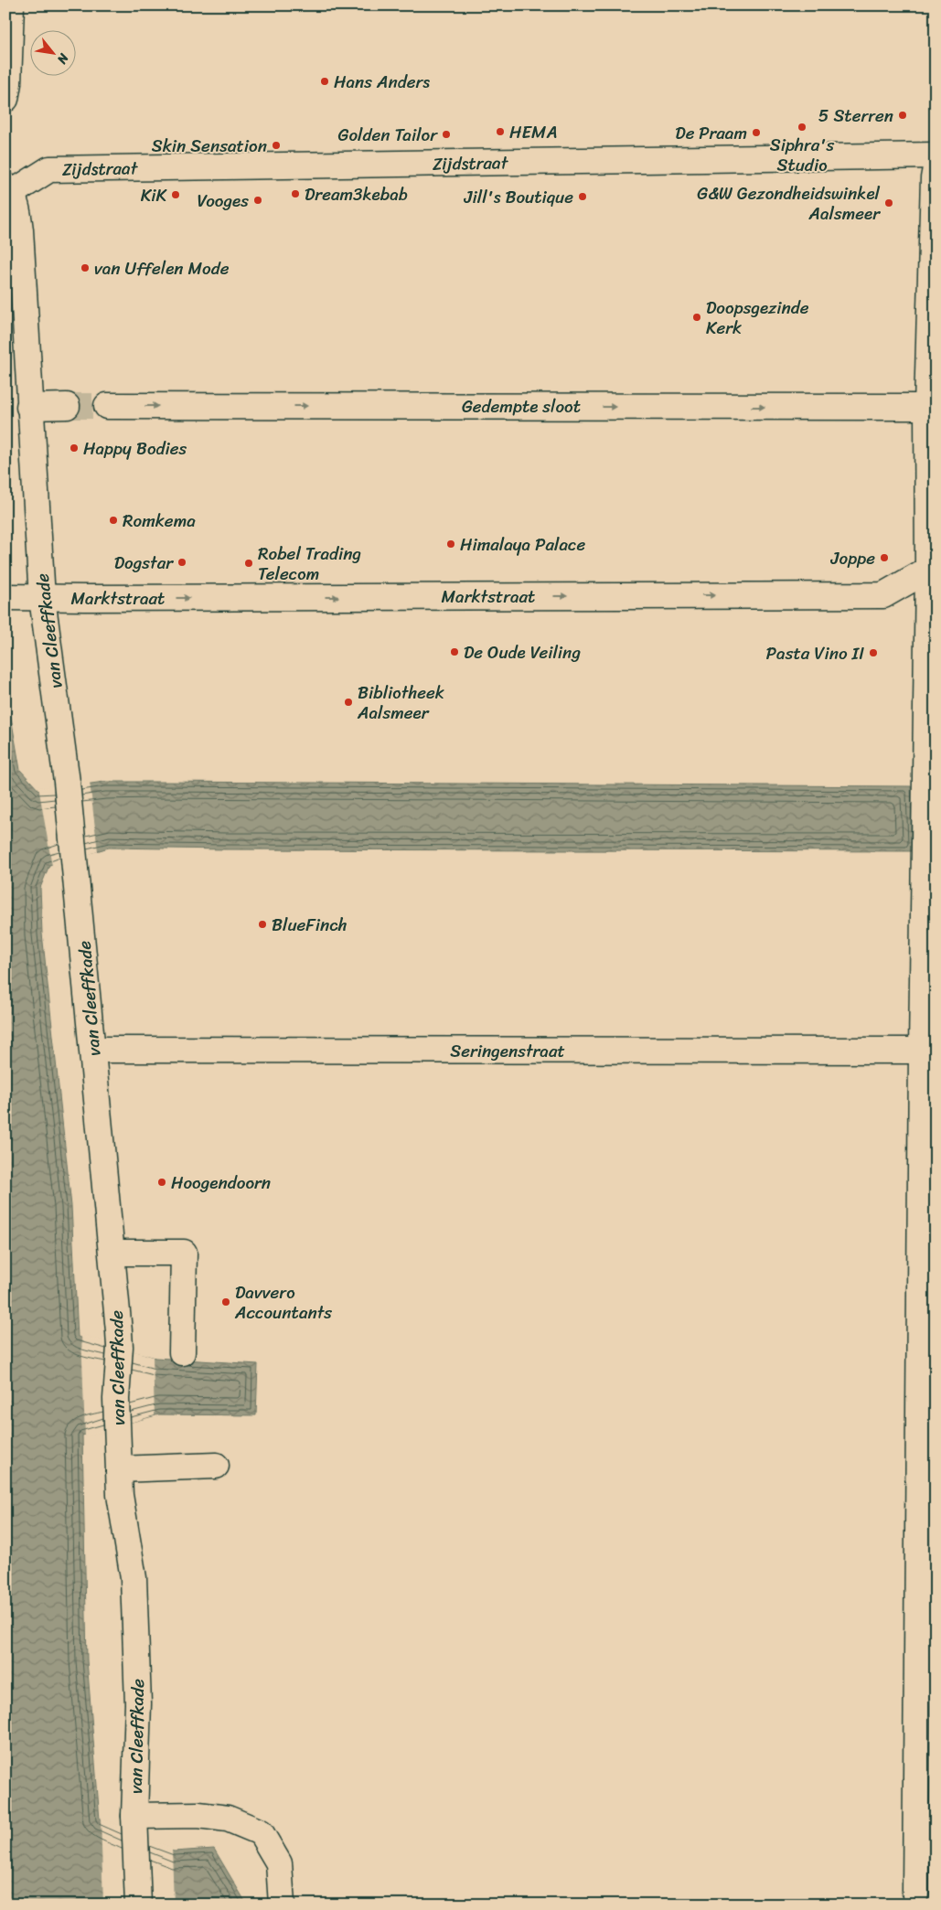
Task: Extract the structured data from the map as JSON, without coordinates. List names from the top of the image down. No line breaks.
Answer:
{"streets":{"street":["Zijdstraat","Gedempte sloot","Marktstraat","van Cleeffkade","Seringenstraat"]},"crossings":[["Zijdstraat","van Cleeffkade"],["Marktstraat","van Cleeffkade"],["van Cleeffkade","Seringenstraat"]],"one_way":["Gedempte sloot","Marktstraat"],"places":["Hans Anders","5 Sterren","Siphra's Studio","HEMA","De Praam","Golden Tailor","Skin Sensation","Dream3kebab","KiK","Jill's Boutique","Vooges","G&W Gezondheidswinkel Aalsmeer","van Uffelen Mode","Doopsgezinde Kerk","Happy Bodies","Romkema","Himalaya Palace","Joppe","Dogstar","Robel Trading Telecom","De Oude Veiling","Pasta Vino II","Bibliotheek Aalsmeer","BlueFinch","Hoogendoorn","Davvero Accountants"],"north":"bottom right"}
